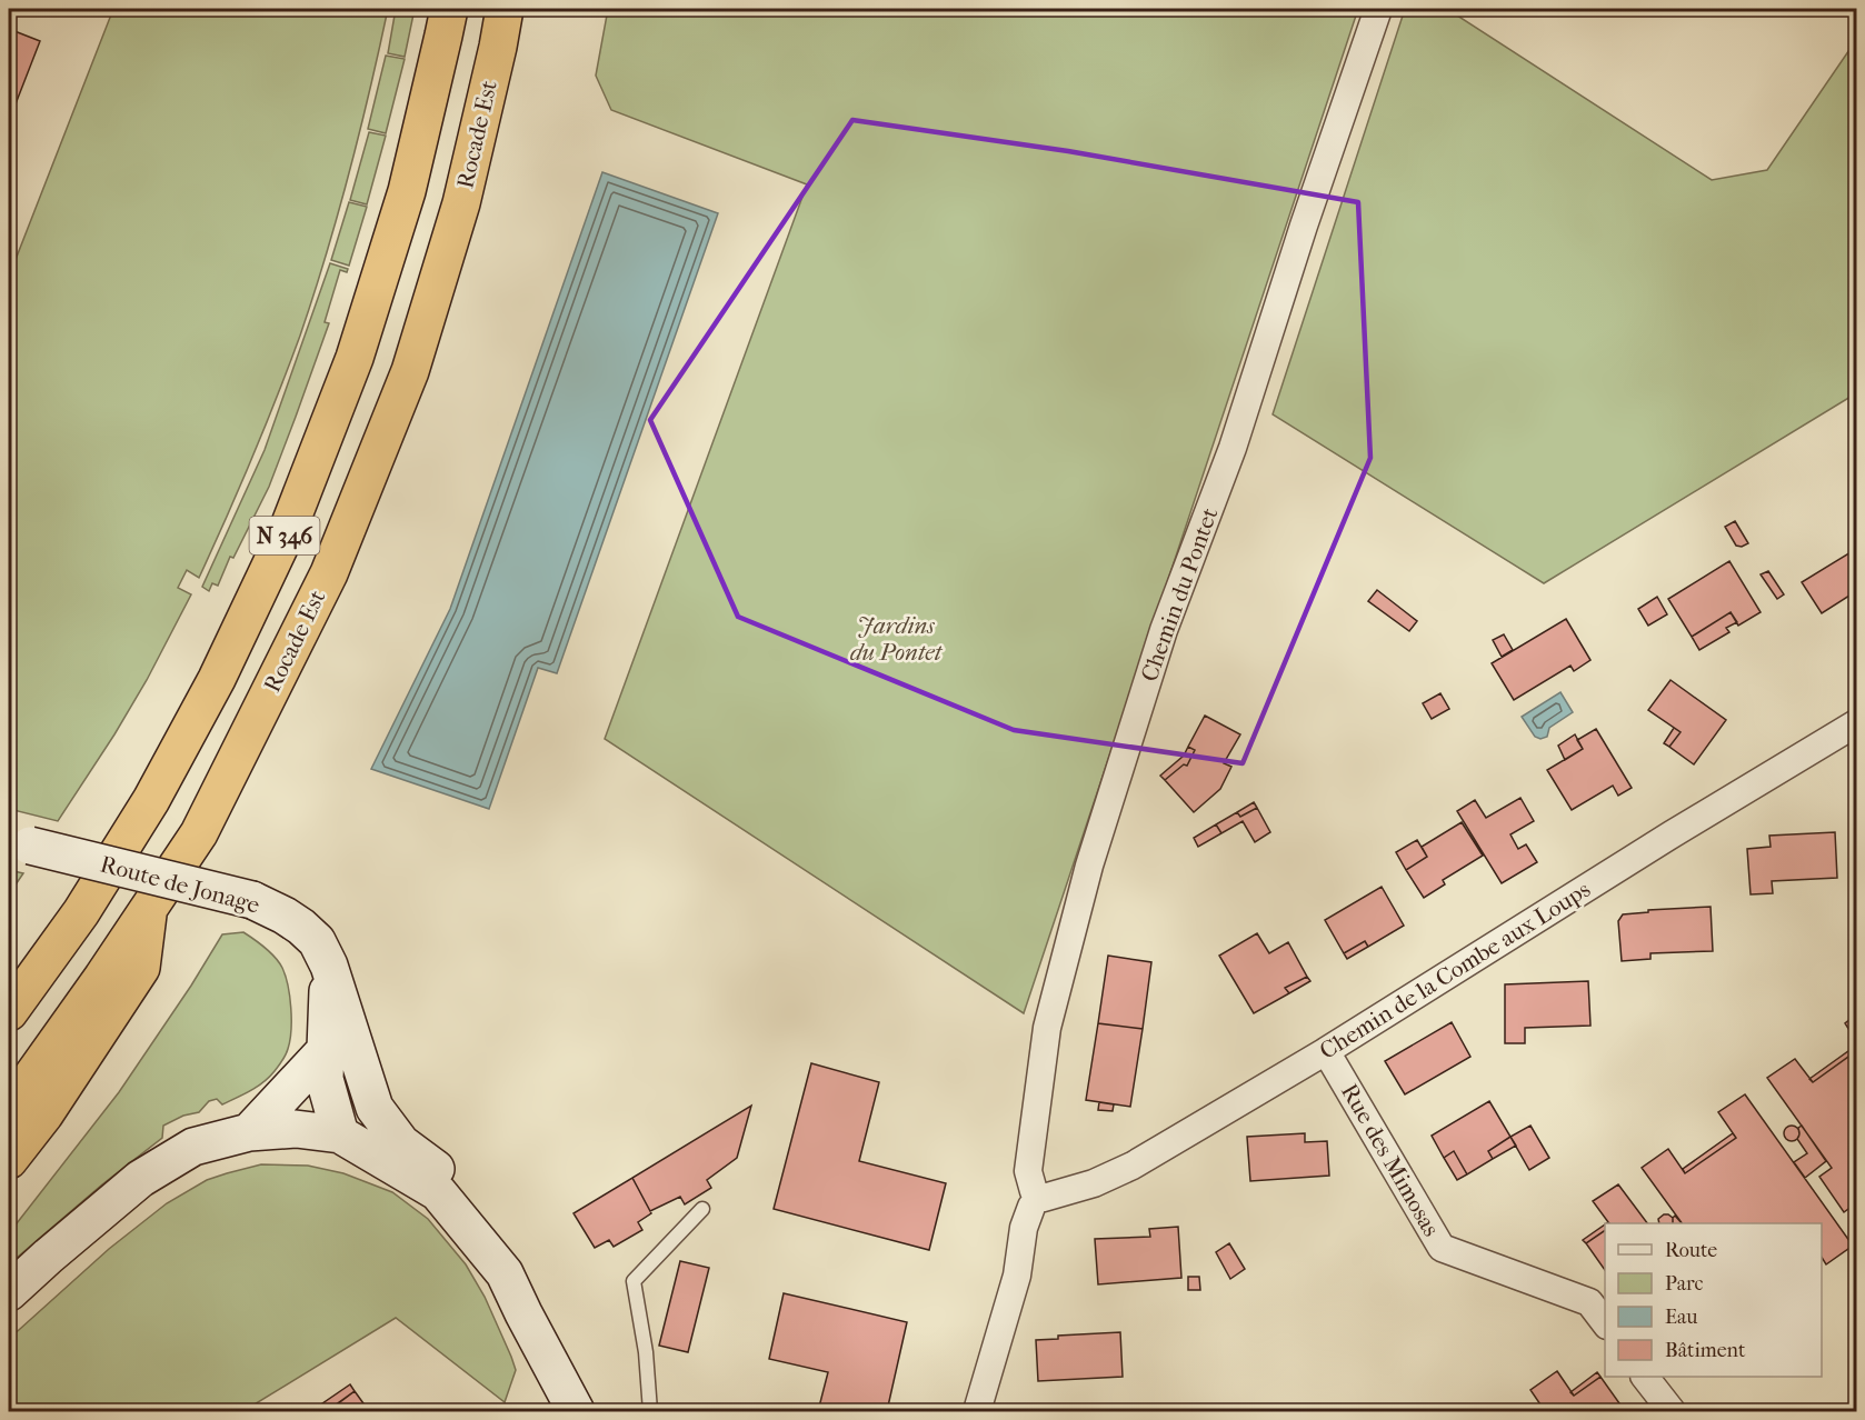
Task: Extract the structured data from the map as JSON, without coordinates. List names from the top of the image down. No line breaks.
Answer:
{"streets":{"highway":["Rocade Est","N 346"],"main road":["Route de Jonage"],"street":["Chemin du Pontet","Chemin de la Combe aux Loups","Rue des Mimosas"]},"crossings":[["Chemin du Pontet","Chemin de la Combe aux Loups"],["Chemin de la Combe aux Loups","Rue des Mimosas"]],"parks":["Jardins du Pontet"],"legend":["Route","Parc","Eau","Bâtiment"]}
